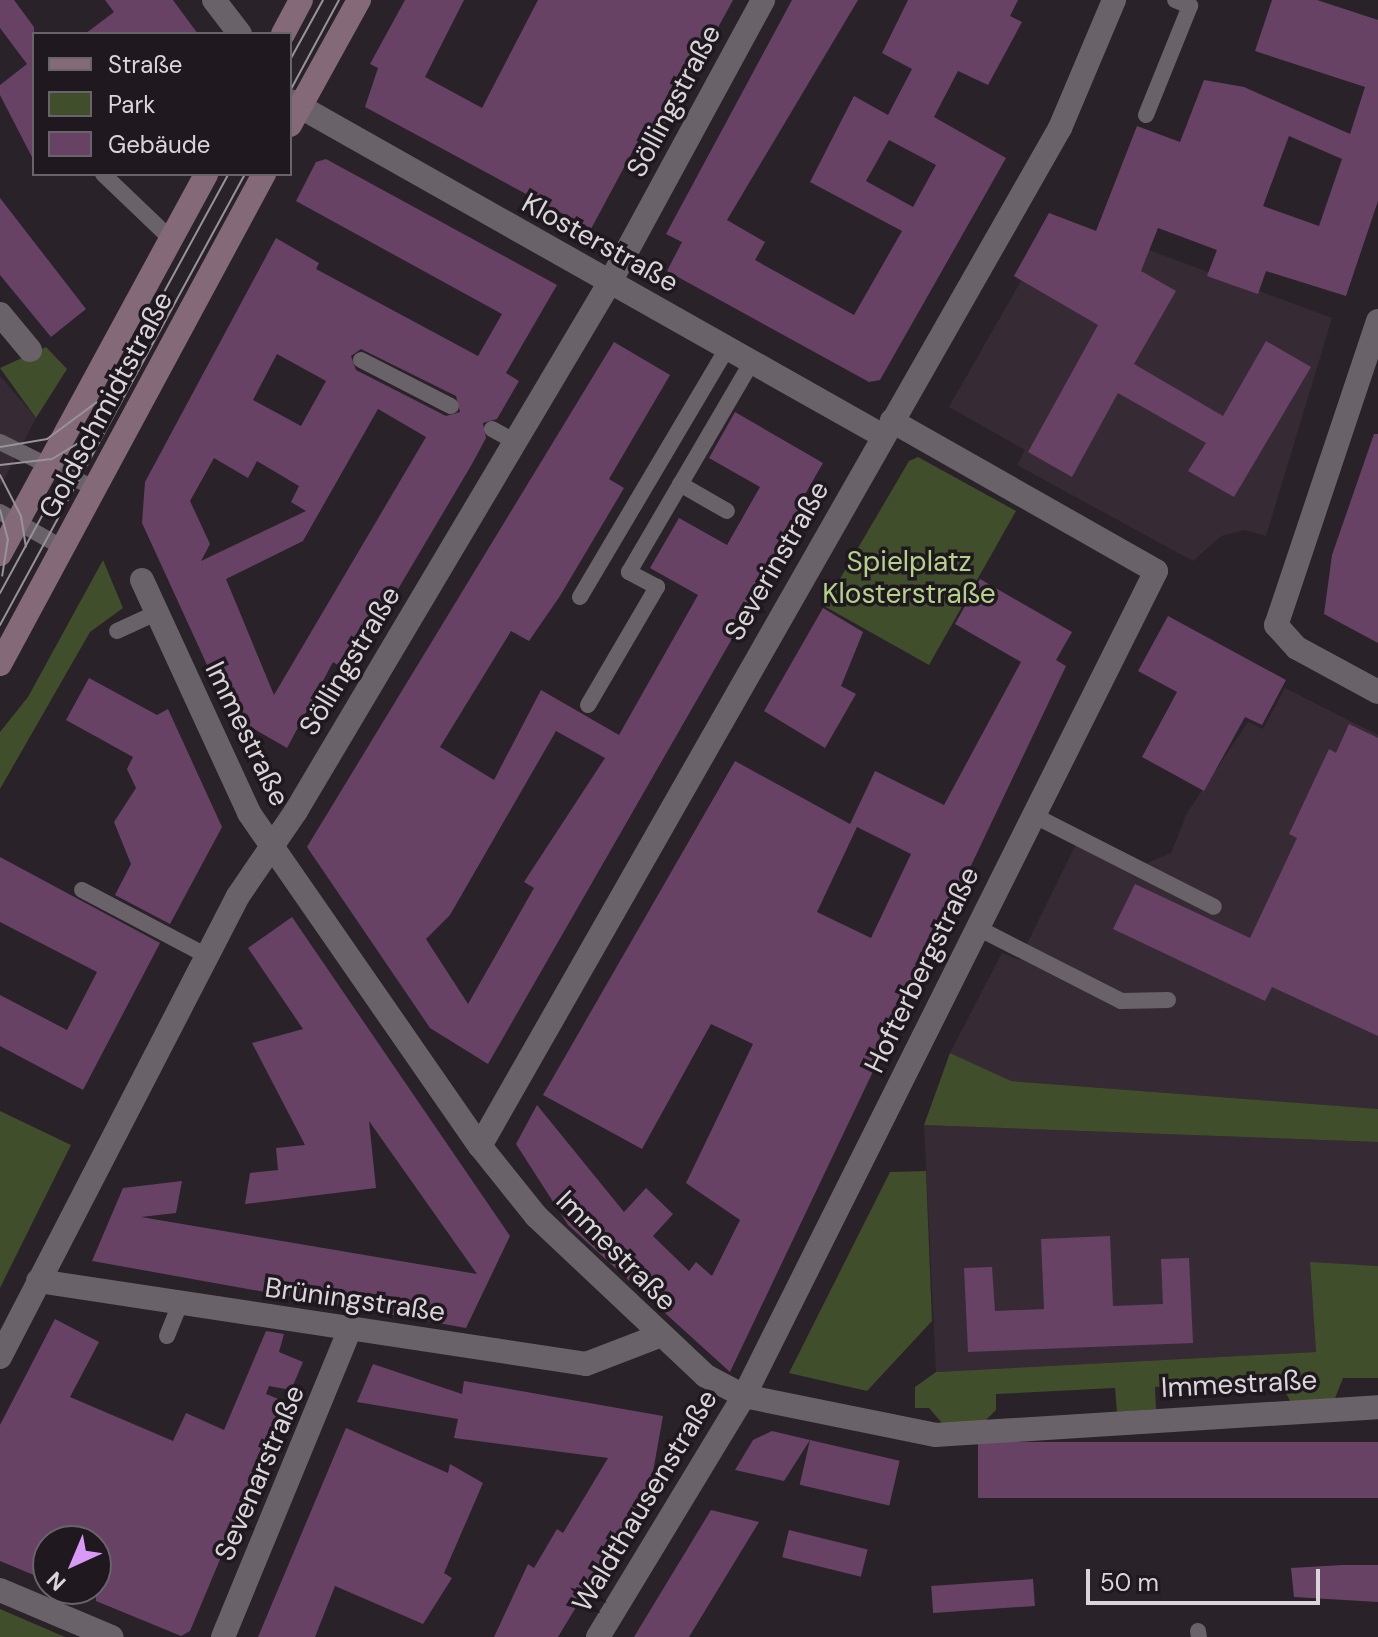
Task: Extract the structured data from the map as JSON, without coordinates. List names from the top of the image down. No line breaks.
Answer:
{"streets":{"main road":["Goldschmidtstraße"],"street":["Söllingstraße","Klosterstraße","Severinstraße","Immestraße","Hofterbergstraße","Brüningstraße","Sevenarstraße","Waldthausenstraße"]},"crossings":[["Söllingstraße","Klosterstraße"],["Söllingstraße","Immestraße"],["Söllingstraße","Brüningstraße"],["Klosterstraße","Severinstraße"],["Klosterstraße","Hofterbergstraße"],["Severinstraße","Immestraße"],["Immestraße","Hofterbergstraße"],["Immestraße","Brüningstraße"],["Immestraße","Waldthausenstraße"],["Hofterbergstraße","Waldthausenstraße"],["Brüningstraße","Sevenarstraße"]],"parks":["Spielplatz Klosterstraße"],"legend":["Straße","Park","Gebäude"],"scale_bar":"50 m","north":"bottom left"}
